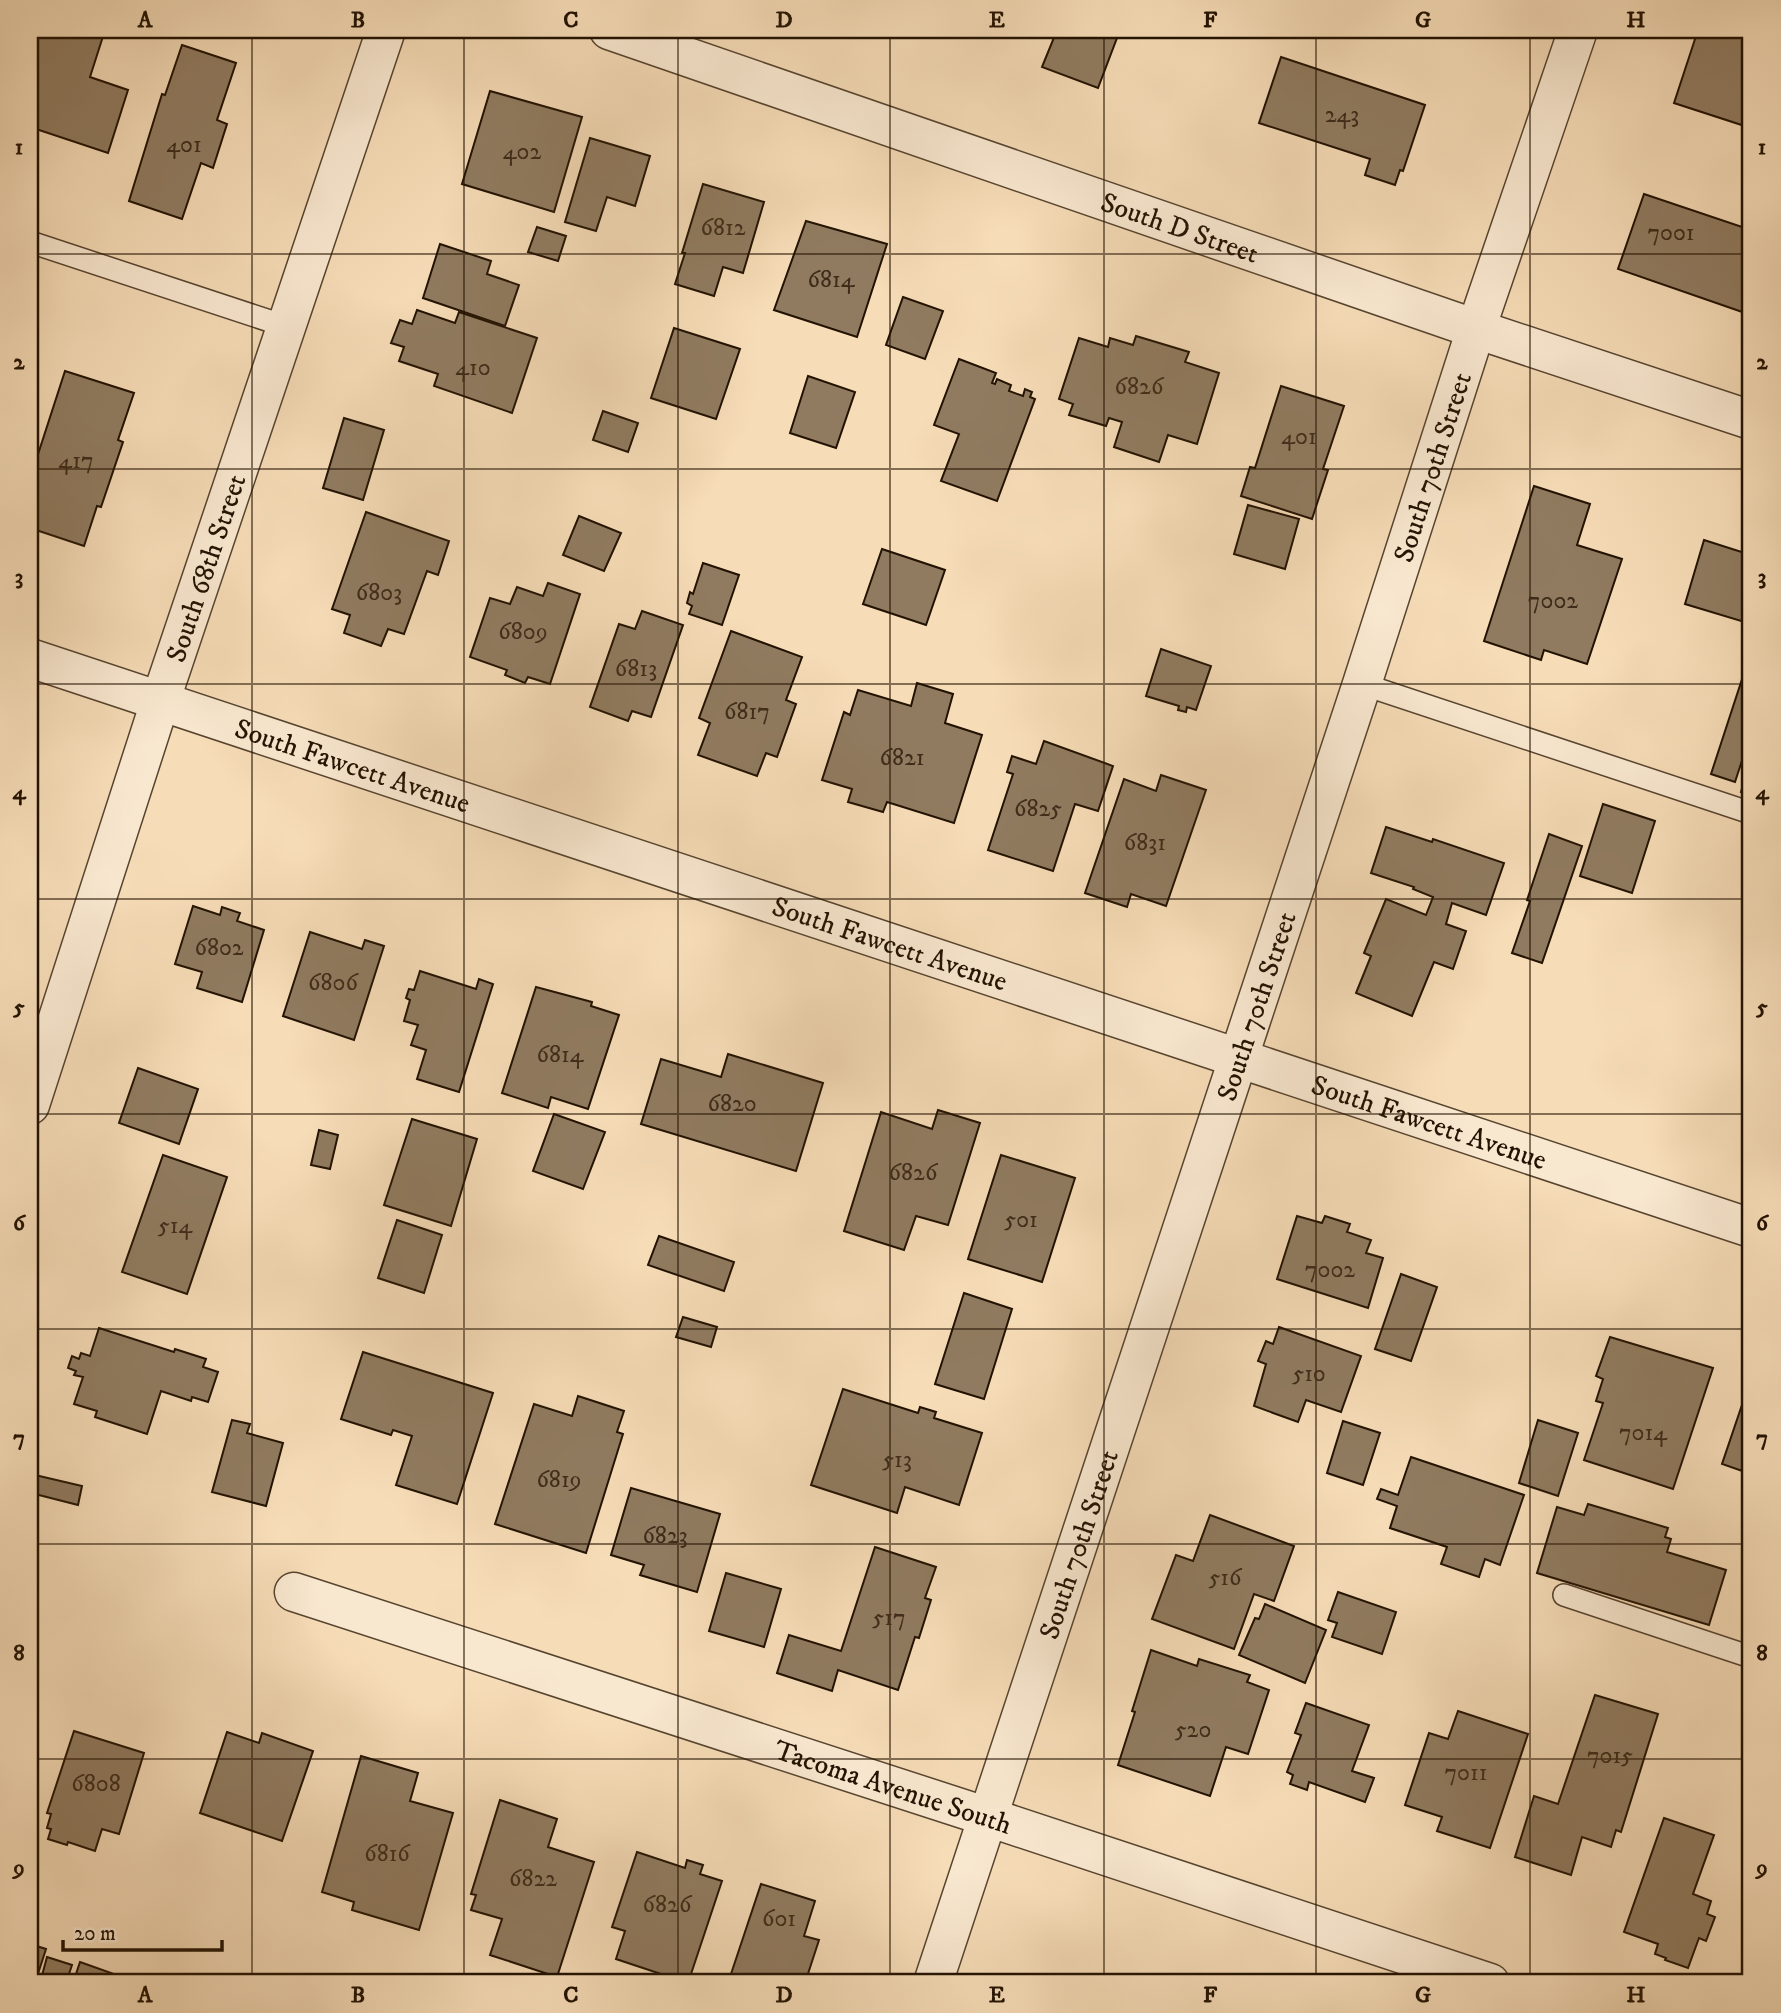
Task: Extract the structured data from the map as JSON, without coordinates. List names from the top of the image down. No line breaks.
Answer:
{"streets":{"street":["South D Street","South 70th Street","South 68th Street","South Fawcett Avenue","Tacoma Avenue South"]},"crossings":[["South D Street","South 70th Street"],["South 70th Street","South Fawcett Avenue"],["South 70th Street","Tacoma Avenue South"],["South 68th Street","South Fawcett Avenue"]],"house_numbers":["243","401","402","6812","7001","6814","410","6826","401","417","6803","7002","6809","6813","6817","6821","6825","6831","6802","6806","6814","6820","6826","501","514","7002","510","7014","513","6819","6823","516","517","520","7015","7011","6808","6816","6822","6826","601"],"scale_bar":"20 m","grid":{"columns":["A","B","C","D","E","F","G","H"],"rows":["1","2","3","4","5","6","7","8","9"]}}
